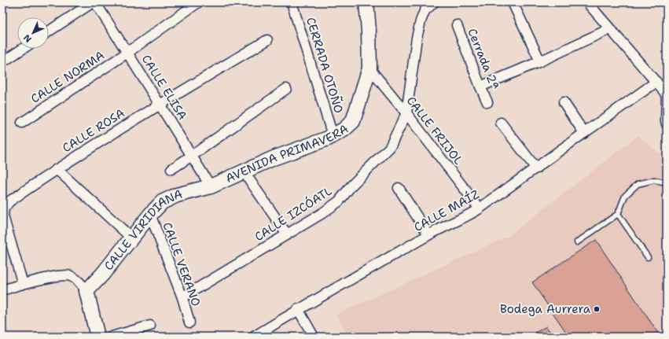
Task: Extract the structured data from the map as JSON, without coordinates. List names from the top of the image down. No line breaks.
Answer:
{"streets":{"street":["Cerrada 2ª","CERRADA OTOÑO","CALLE NORMA","CALLE ELISA","CALLE ROSA","CALLE FRIJOL","AVENIDA PRIMAVERA","CALLE MAÍZ","CALLE IZCÓATL","CALLE VIRIDIANA","CALLE VERANO"]},"crossings":[["CERRADA OTOÑO","AVENIDA PRIMAVERA"],["CALLE NORMA","CALLE ELISA"],["CALLE ELISA","CALLE ROSA"],["CALLE ELISA","AVENIDA PRIMAVERA"],["CALLE ELISA","CALLE VIRIDIANA"],["CALLE FRIJOL","AVENIDA PRIMAVERA"],["CALLE FRIJOL","CALLE MAÍZ"],["CALLE FRIJOL","CALLE IZCÓATL"],["AVENIDA PRIMAVERA","CALLE VIRIDIANA"],["CALLE IZCÓATL","CALLE VERANO"],["CALLE VIRIDIANA","CALLE VERANO"]],"places":["Bodega Aurrera"],"north":"bottom left"}
